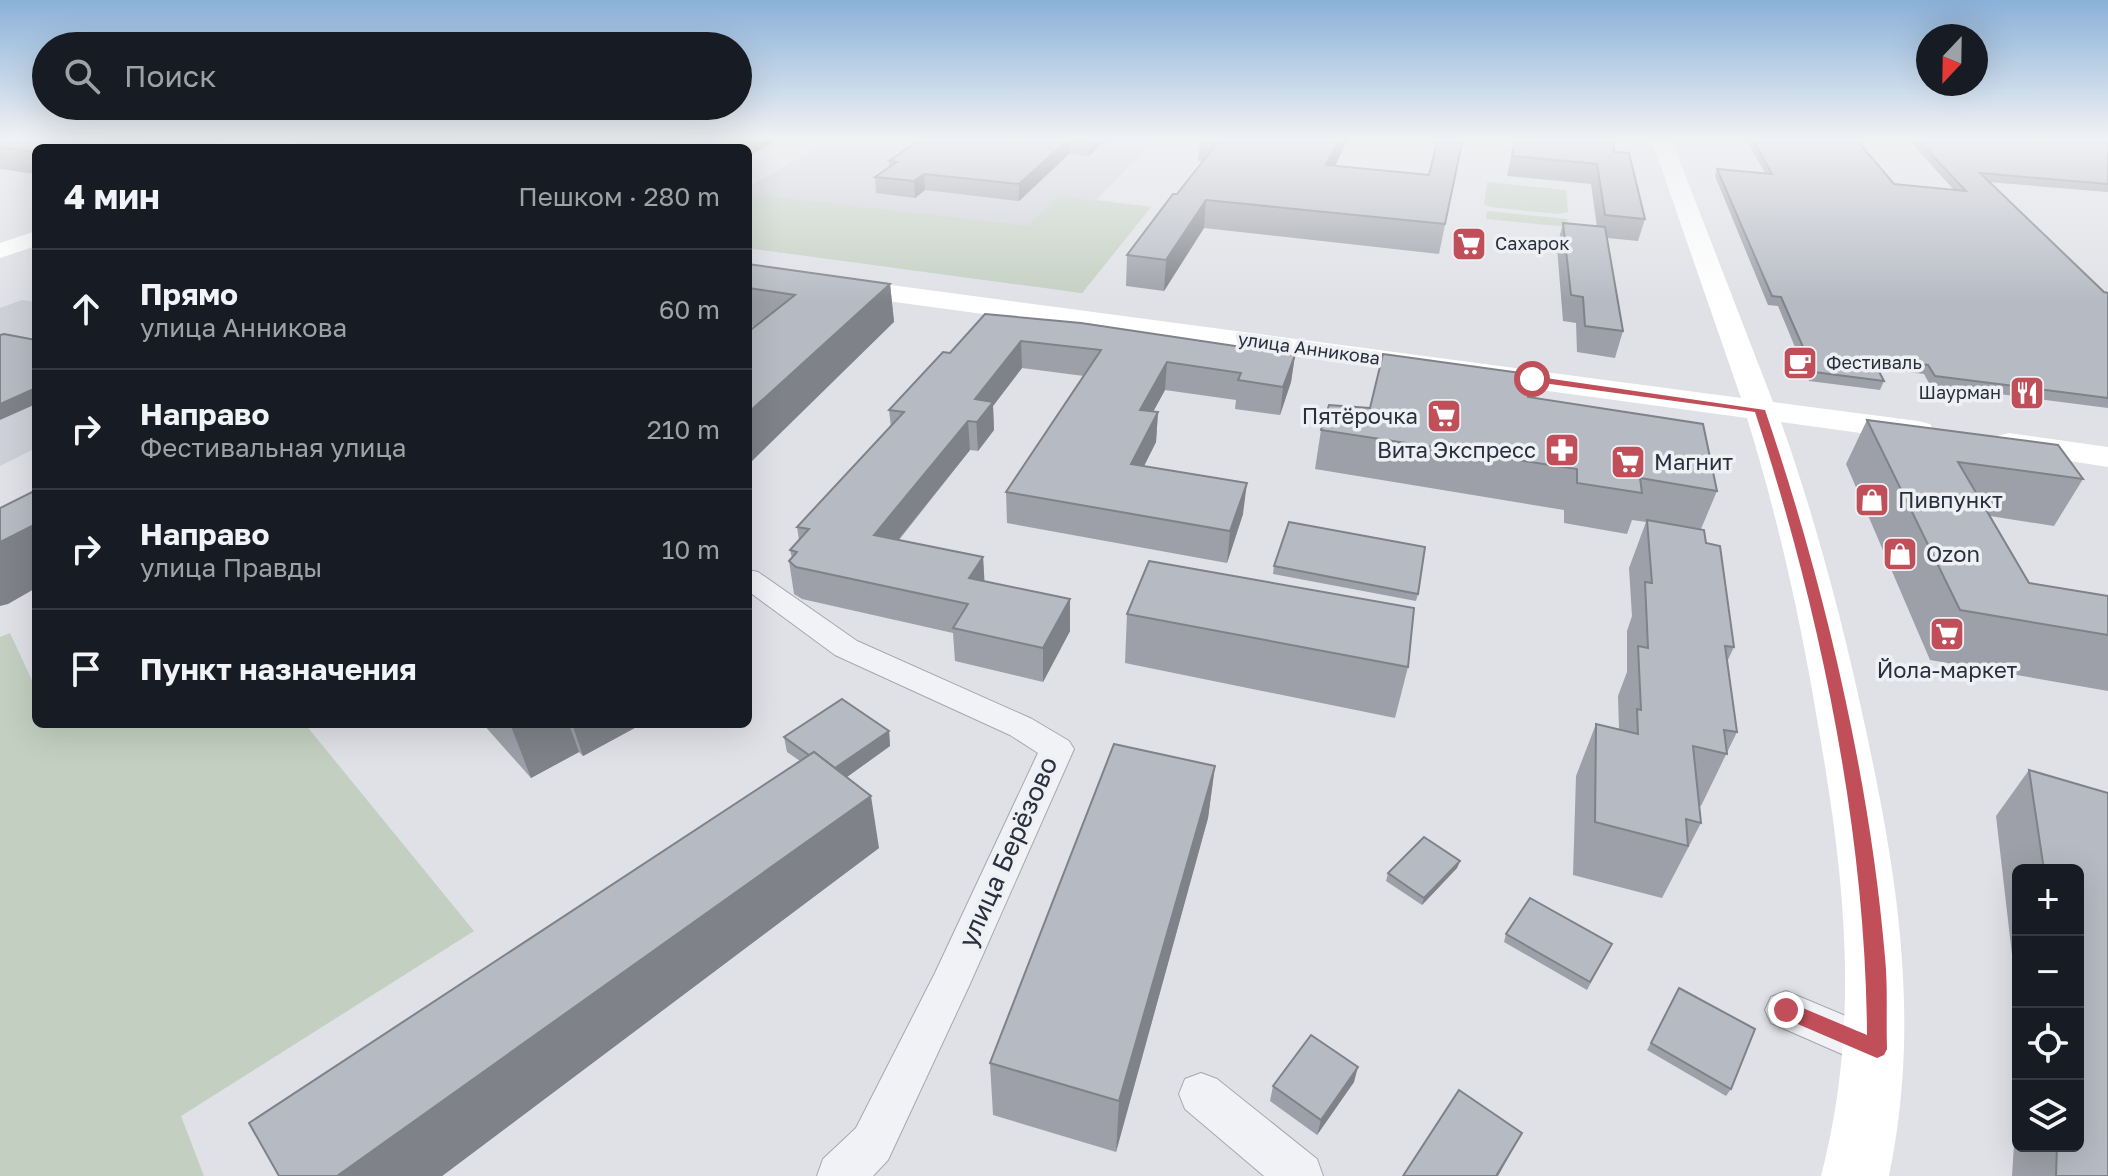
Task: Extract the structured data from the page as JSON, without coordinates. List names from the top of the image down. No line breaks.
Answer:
{"streets":{"street":["улица Анникова","улица Берёзово"]},"places":{"supermarket":["Сахарок","Пятёрочка","Магнит","Йола-маркет"],"cafe":["Фестиваль"],"restaurant":["Шаурман"],"pharmacy":["Вита Экспресс"],"shop":["Пивпункт","Ozon"]},"north":"bottom","page":{"search":"Поиск","heading":["4 мин","Пешком · 280 m"],"list":[["Прямо","улица Анникова","60 m"],["Направо","Фестивальная улица","210 m"],["Направо","улица Правды","10 m"],"Пункт назначения"],"map_buttons":["+","−"]}}
